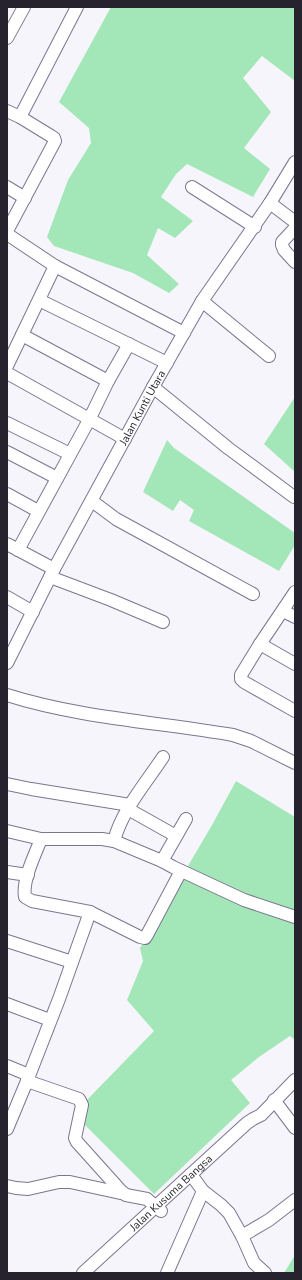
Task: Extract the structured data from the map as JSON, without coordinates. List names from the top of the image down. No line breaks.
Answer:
{"streets":{"street":["Jalan Kunti Utara","Jalan Kusuma Bangsa"]}}
